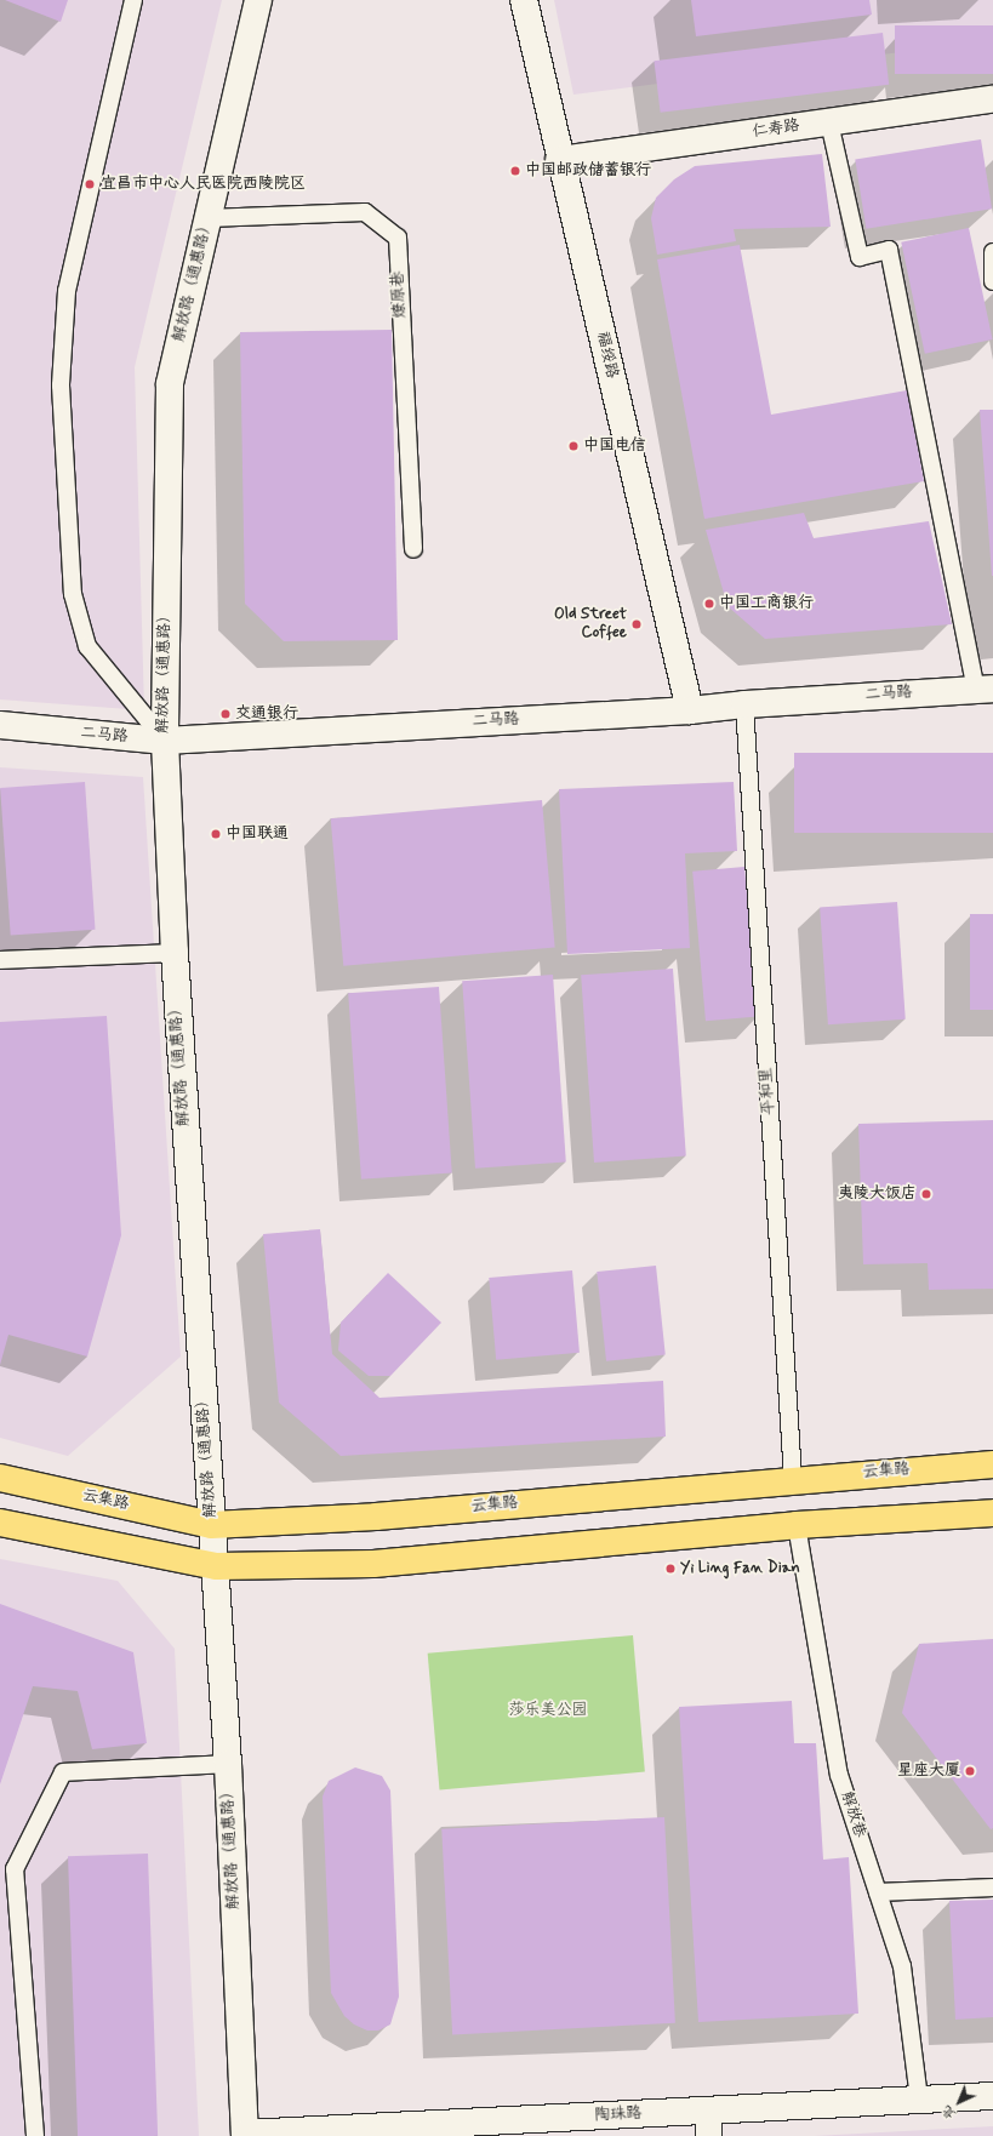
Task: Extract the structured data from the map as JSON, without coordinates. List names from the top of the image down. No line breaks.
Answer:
{"streets":{"main road":["云集路"],"street":["仁寿路","解放路（通惠路）","福绥路","二马路","陶珠路"],"lane":["燎原巷","平和里","解放巷"]},"crossings":[["仁寿路","福绥路"],["解放路（通惠路）","燎原巷"],["解放路（通惠路）","二马路"],["解放路（通惠路）","云集路"],["解放路（通惠路）","陶珠路"],["福绥路","二马路"],["二马路","平和里"],["平和里","云集路"],["解放巷","陶珠路"]],"parks":["莎乐美公园"],"places":["中国邮政储蓄银行","宜昌市中心人民医院西陵院区","中国电信","中国工商银行","Old Street Coffee","交通银行","中国联通","夷陵大饭店","Yi Ling Fan Dian","星座大厦"],"north":"bottom left"}
